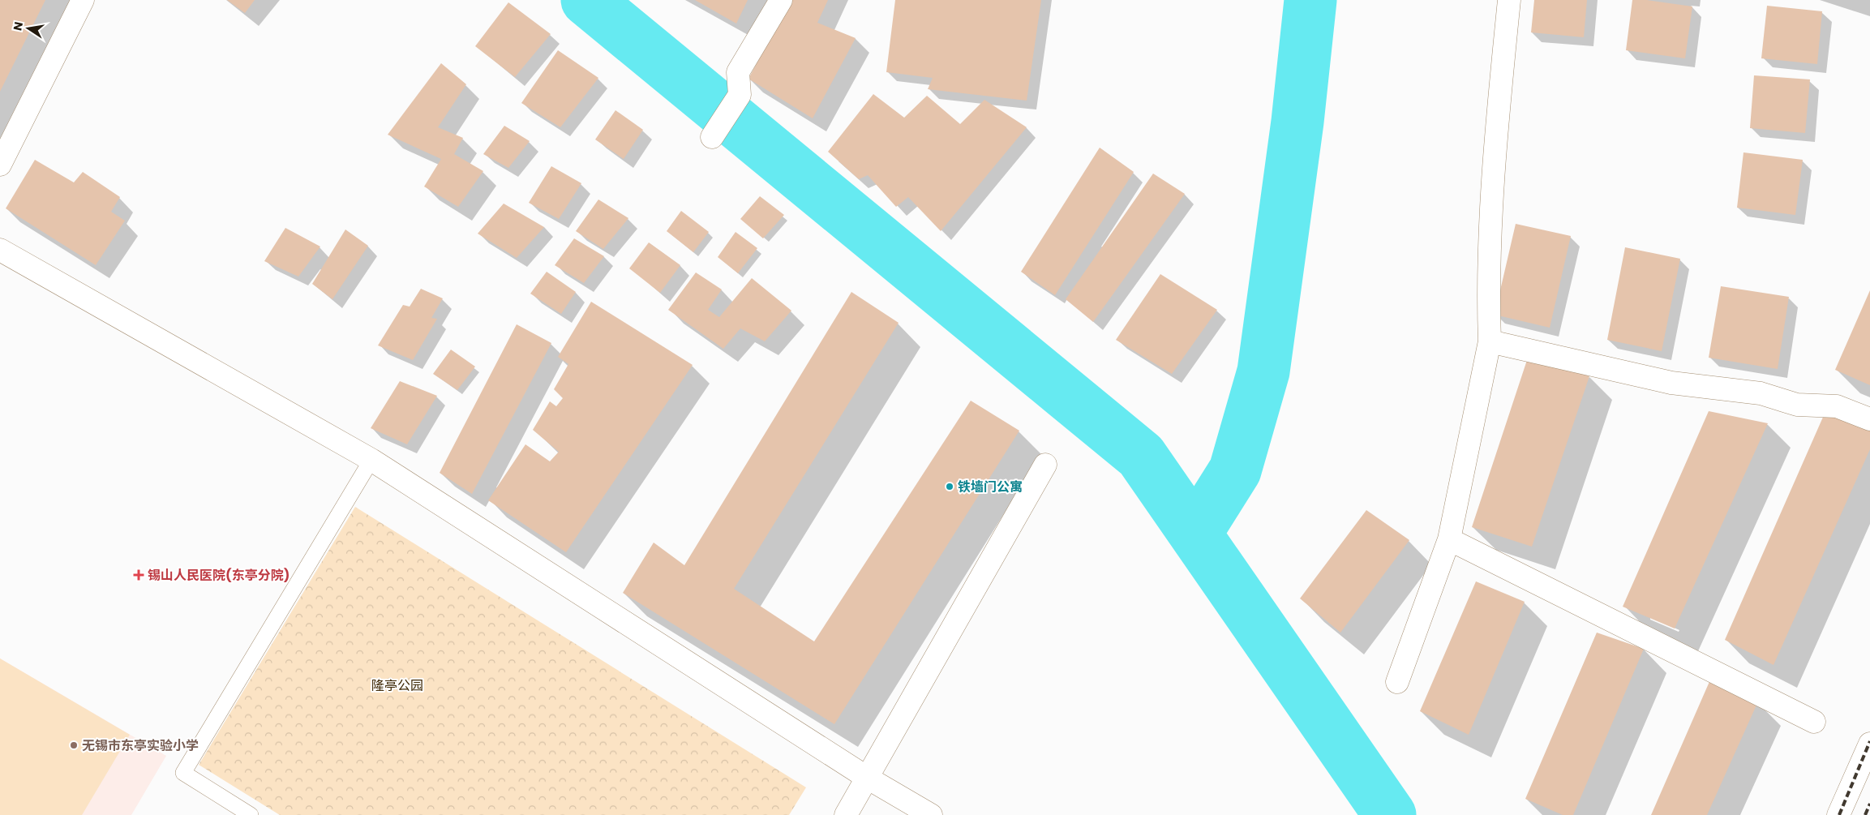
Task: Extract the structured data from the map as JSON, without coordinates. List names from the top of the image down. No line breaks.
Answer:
{"parks":["隆亭公园"],"places":{"other":["铁墙门公寓","无锡市东亭实验小学"],"health":["锡山人民医院(东亭分院)"]},"north":"left"}
